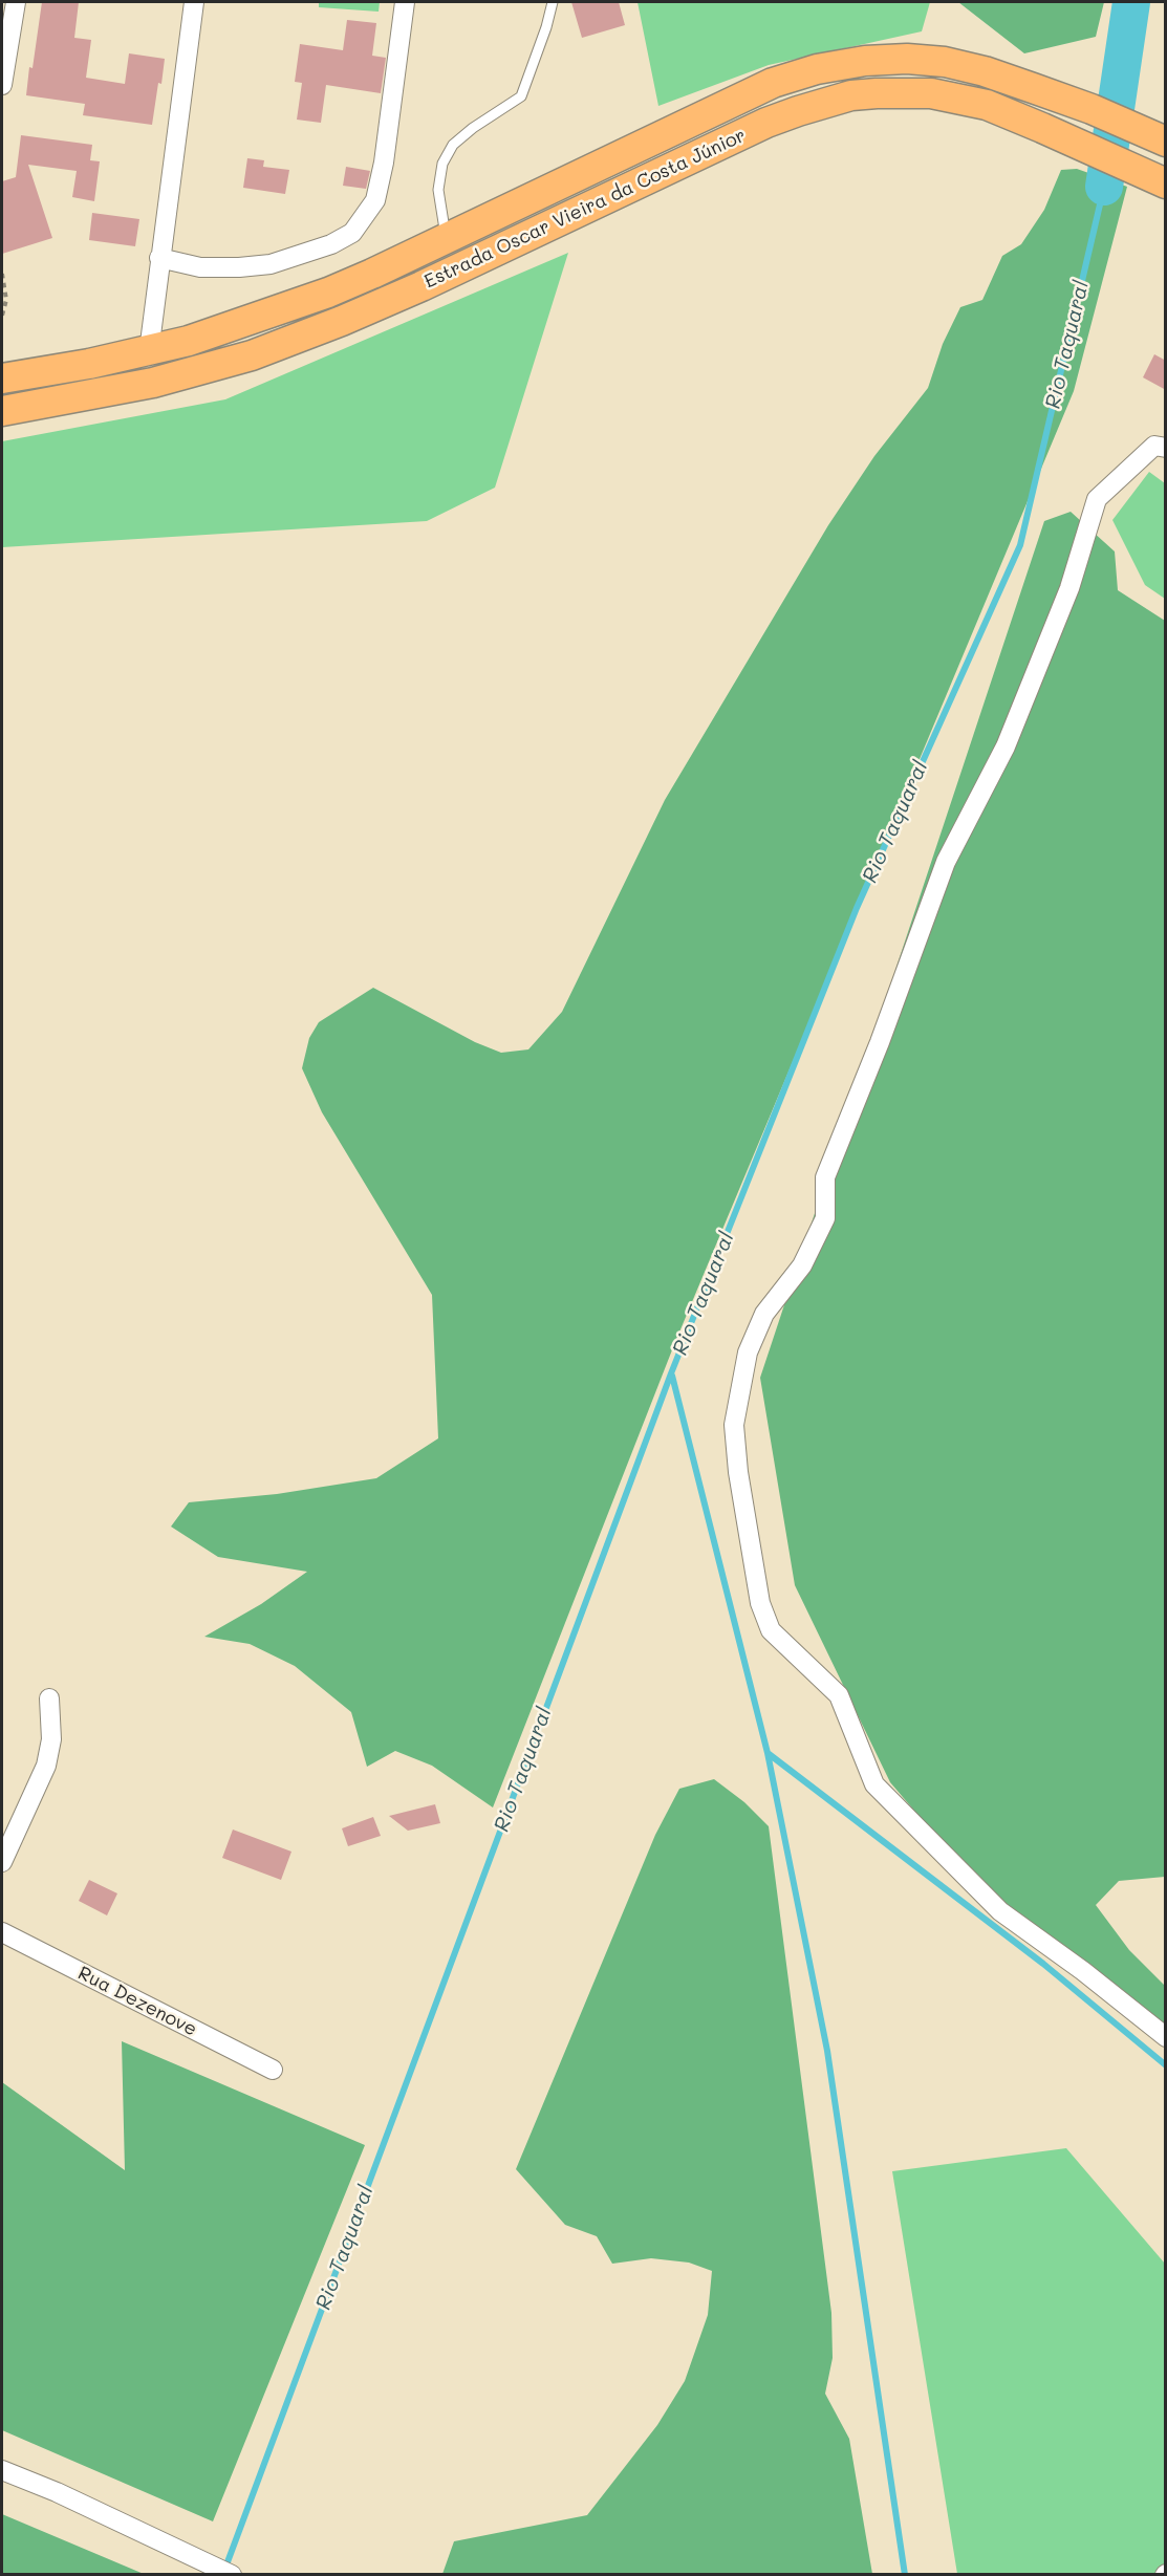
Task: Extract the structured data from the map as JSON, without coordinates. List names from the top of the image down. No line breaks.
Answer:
{"streets":{"main road":["Estrada Oscar Vieira da Costa Júnior"],"street":["Rua Dezenove"]},"water":["Rio Taquaral"]}
